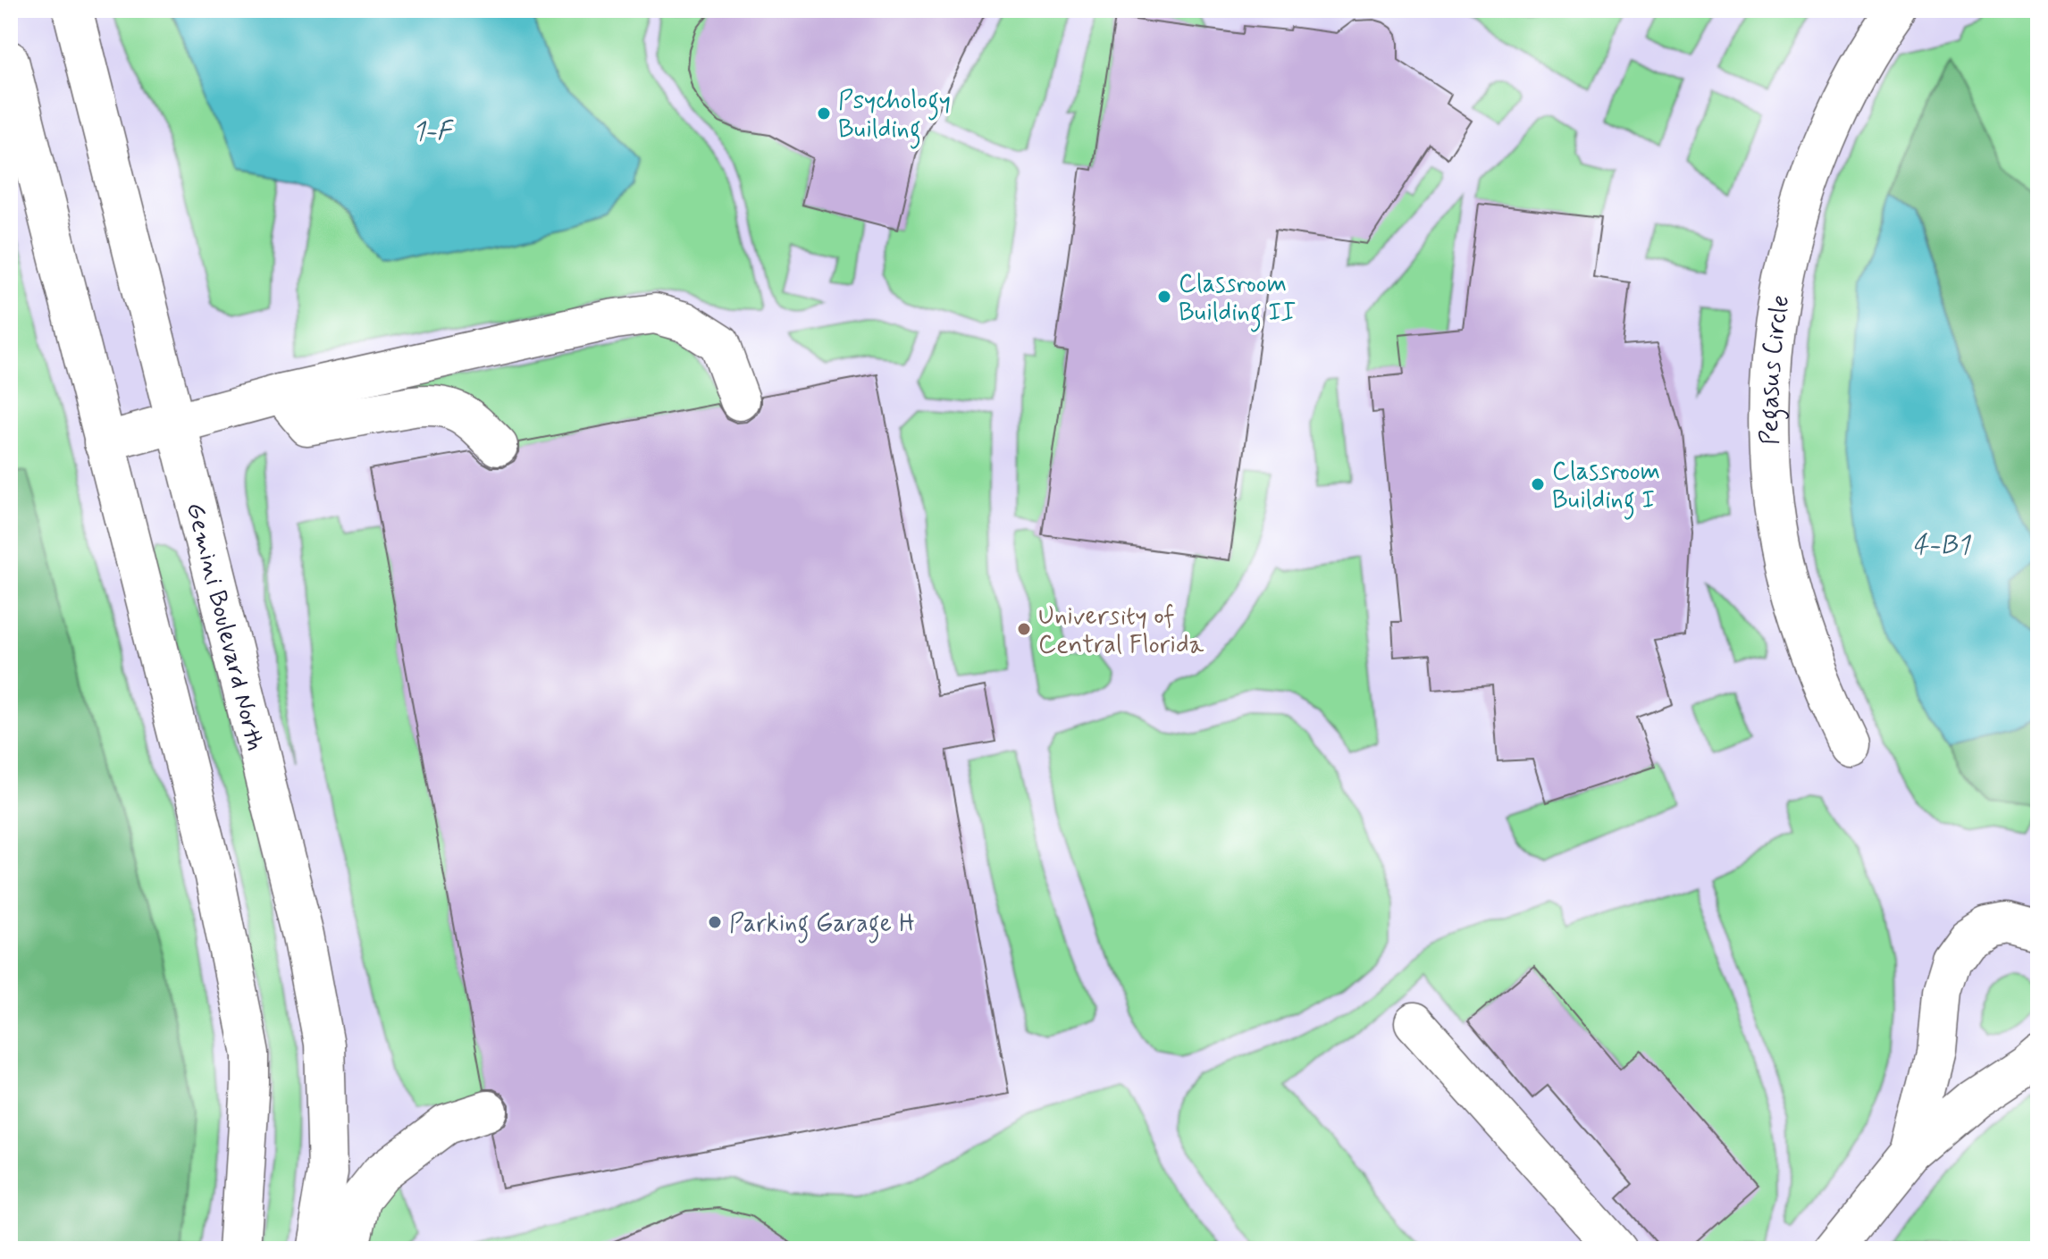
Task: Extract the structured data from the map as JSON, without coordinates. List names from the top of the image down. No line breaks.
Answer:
{"streets":{"street":["Pegasus Circle","Gemini Boulevard North"]},"water":["1-F","4-B1"],"places":["Psychology Building","Classroom Building II","Classroom Building I","University of Central Florida","Parking Garage H"]}
